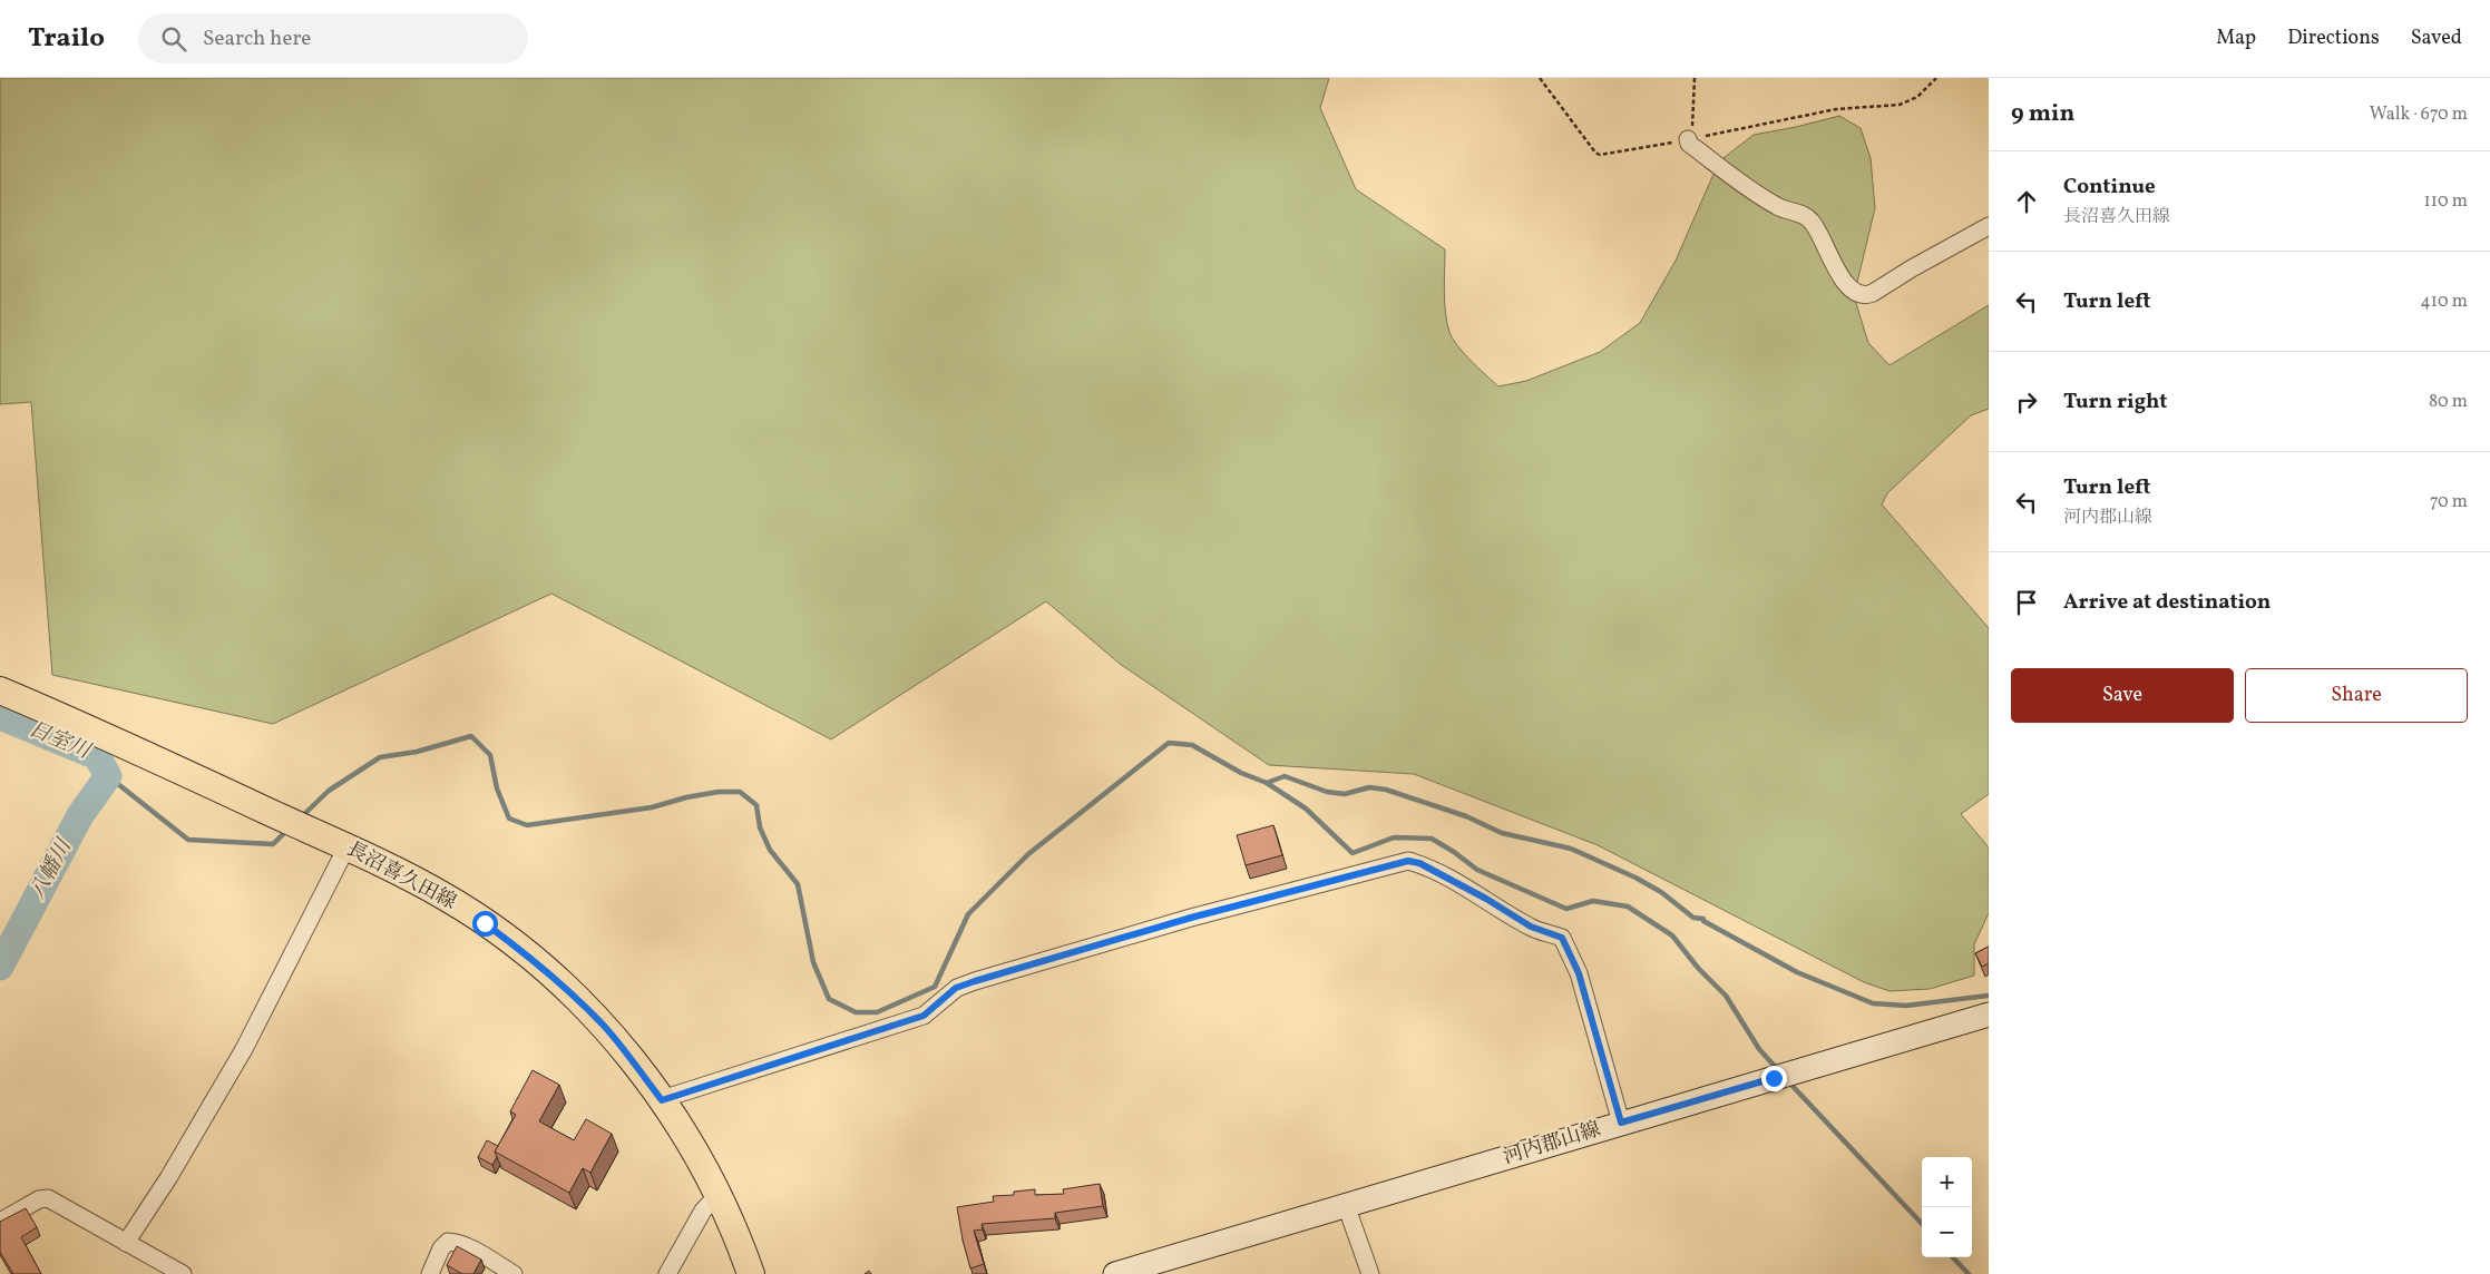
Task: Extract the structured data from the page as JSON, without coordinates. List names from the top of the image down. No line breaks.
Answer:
{"streets":{"main road":["長沼喜久田線","河内郡山線"]},"water":["日室川","八幡川"],"page":{"header":"Trailo","search":"Search here","nav":["Map","Directions","Saved"],"heading":["9 min","Walk · 670 m"],"list":[["Continue","長沼喜久田線","110 m"],["Turn left","410 m"],["Turn right","80 m"],["Turn left","河内郡山線","70 m"],"Arrive at destination"],"buttons":["Save","Share"],"map_buttons":["+","−"]}}
